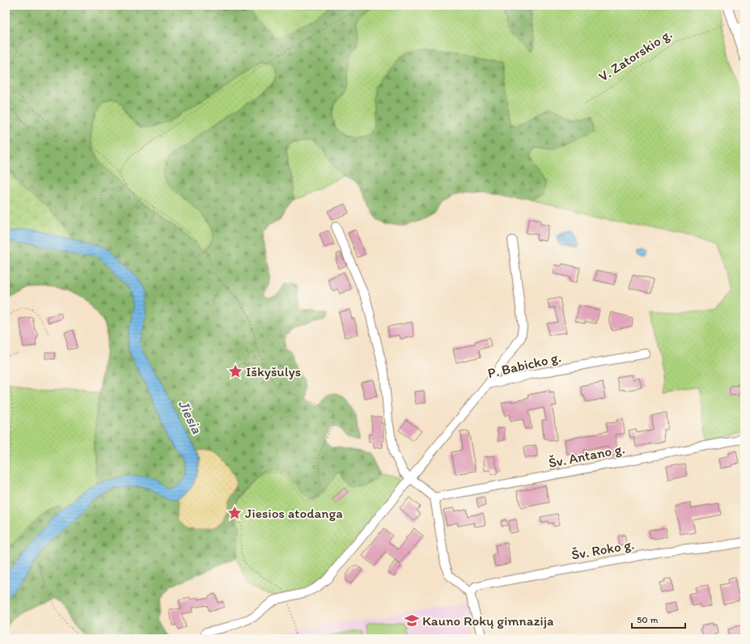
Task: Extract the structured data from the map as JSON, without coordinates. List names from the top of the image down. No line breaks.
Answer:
{"streets":{"street":["P. Babicko g.","Šv. Antano g.","Šv. Roko g."],"path":["V. Zatorskio g."]},"water":["Jiesia"],"places":{"place":["Iškyšulys","Jiesios atodanga"],"school or university":["Kauno Rokų gimnazija"]},"scale_bar":"50 m"}
